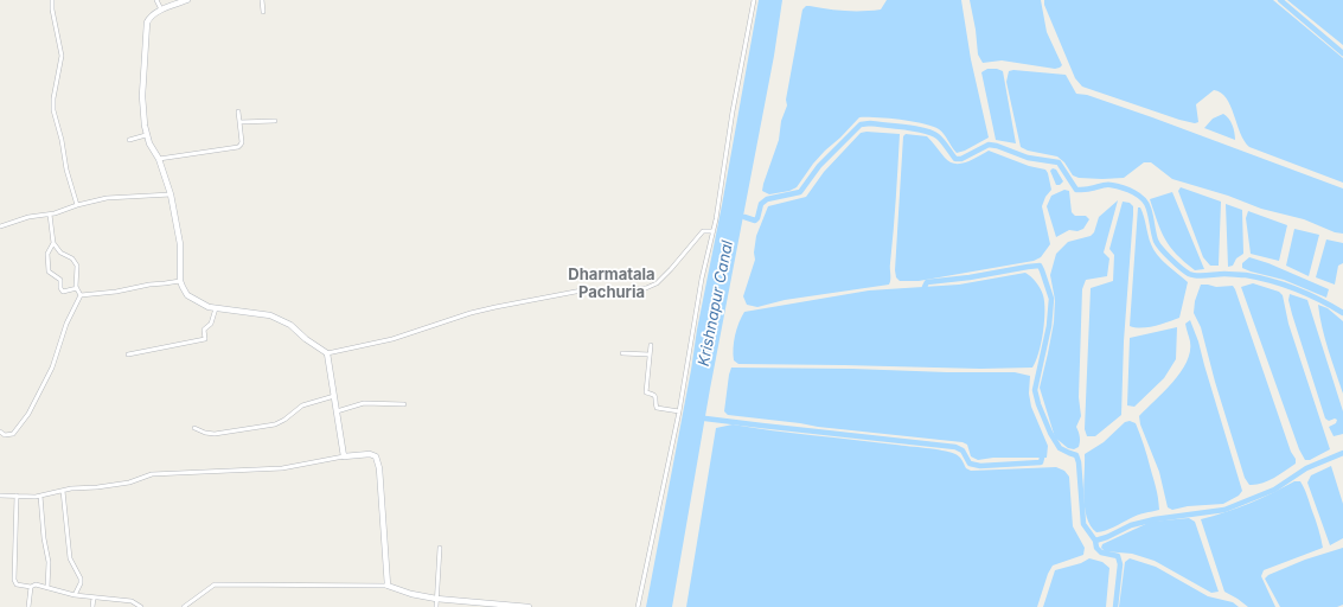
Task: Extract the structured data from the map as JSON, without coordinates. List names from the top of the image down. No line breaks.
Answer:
{"districts":["Dharmatala Pachuria"],"water":["Krishnapur Canal"]}
